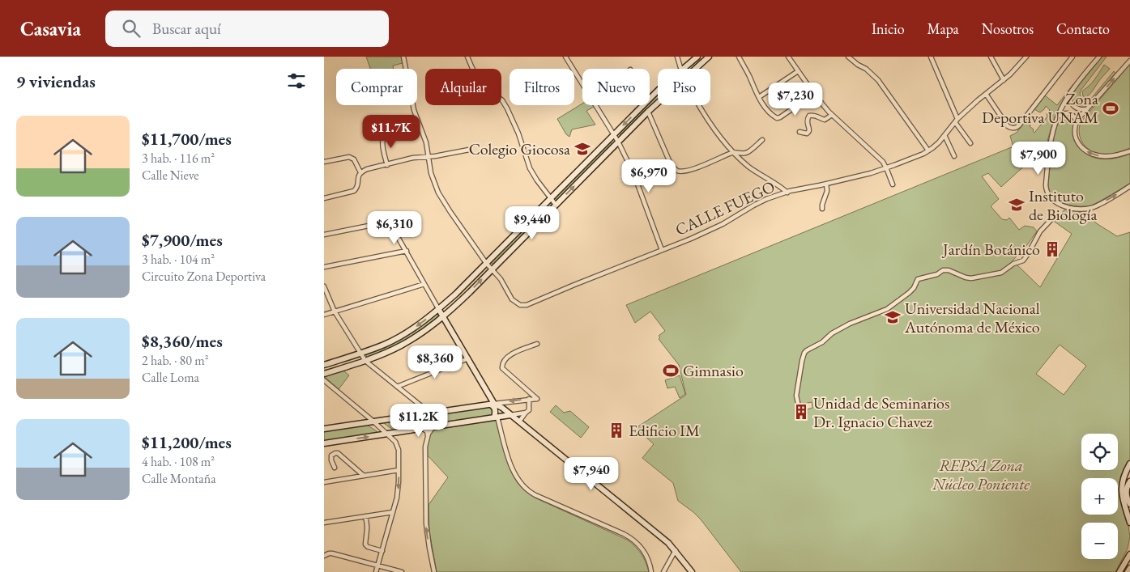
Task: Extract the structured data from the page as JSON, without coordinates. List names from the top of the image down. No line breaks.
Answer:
{"streets":{"street":["CALLE FUEGO"]},"parks":["REPSA Zona Núcleo Poniente"],"places":{"sports":["Zona Deportiva UNAM","Gimnasio"],"school or university":["Colegio Giocosa","Instituto de Biología","Universidad Nacional Autónoma de México"],"building":["Jardín Botánico","Unidad de Seminarios Dr. Ignacio Chavez","Edificio IM"]},"page":{"header":"Casavia","search":"Buscar aquí","nav":["Inicio","Mapa","Nosotros","Contacto"],"heading":"9 viviendas","chip":["Comprar","Alquilar","Filtros","Nuevo","Piso"],"price":["$7,230","$11.7K","$7,900","$6,970","$9,440","$6,310","$8,360","$11.2K","$7,940"],"list":[{"name":"$11,700/mes","note":"3 hab. · 116 m² · Calle Nieve"},{"name":"$7,900/mes","note":"3 hab. · 104 m² · Circuito Zona Deportiva"},{"name":"$8,360/mes","note":"2 hab. · 80 m² · Calle Loma"},{"name":"$11,200/mes","note":"4 hab. · 108 m² · Calle Montaña"}],"map_buttons":["+","−"]}}
